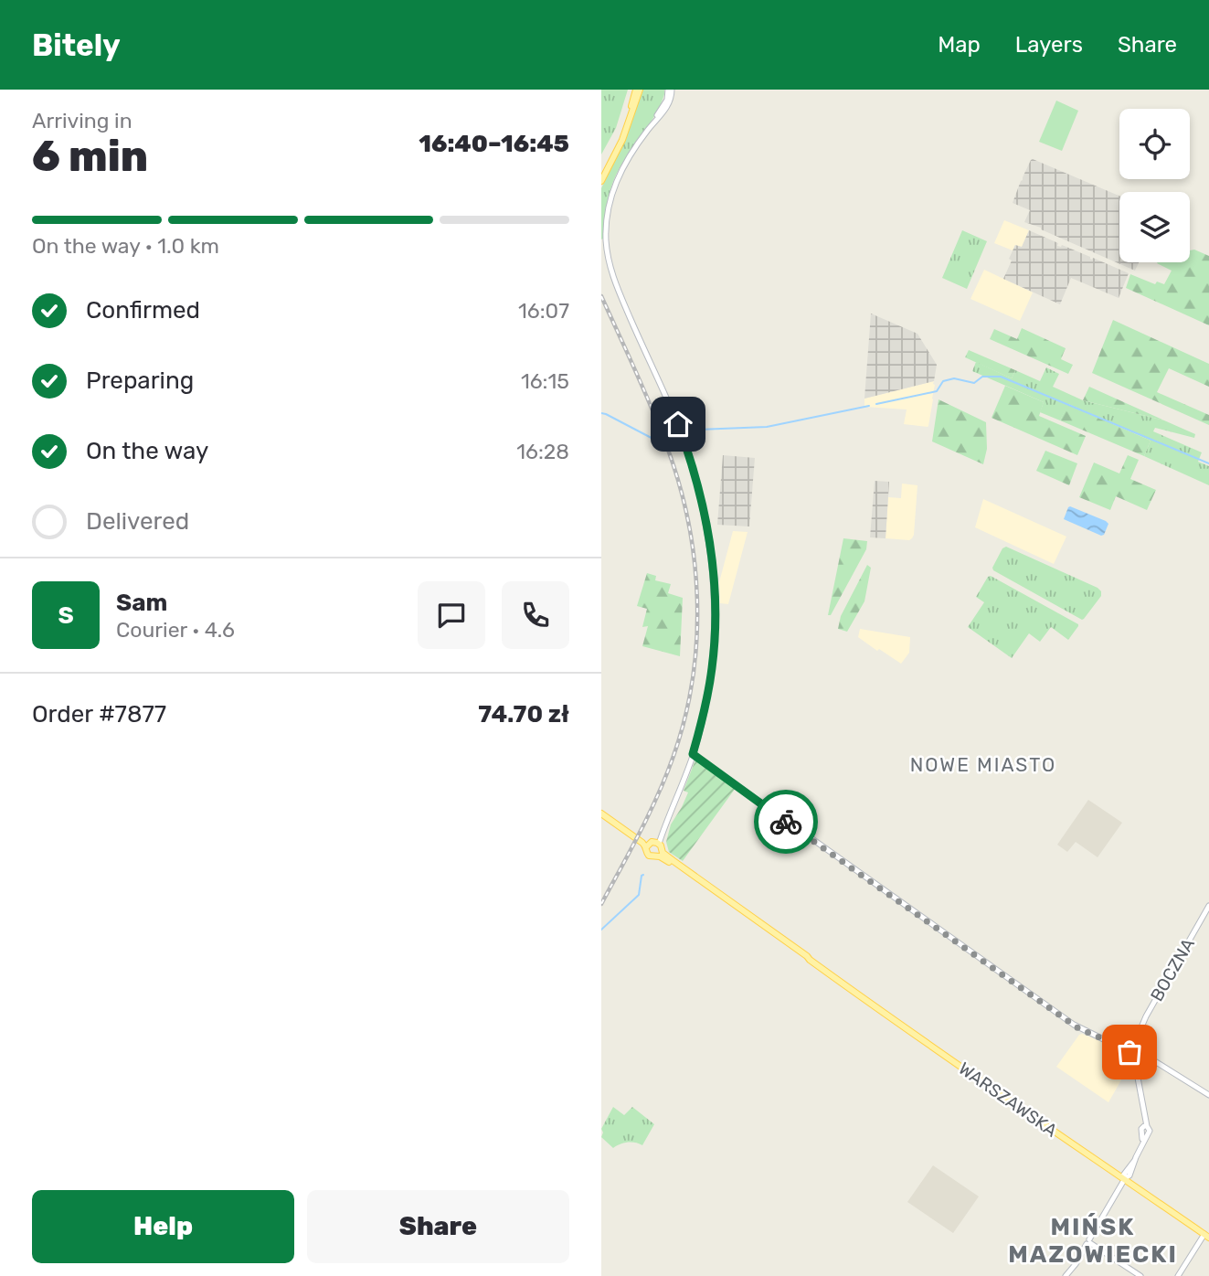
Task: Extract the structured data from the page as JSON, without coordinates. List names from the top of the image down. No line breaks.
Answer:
{"streets":{"main road":["WARSZAWSKA"],"street":["BOCZNA"]},"crossings":[["BOCZNA","WARSZAWSKA"]],"districts":["NOWE MIASTO","MIŃSK MAZOWIECKI"],"page":{"header":"Bitely","nav":["Map","Layers","Share"],"heading":["6 min","Arriving in","16:40–16:45"],"panel":["Sam","Courier · 4.6","Order #7877","74.70 zł"],"bar":"On the way · 1.0 km","list":[["Confirmed","16:07"],["Preparing","16:15"],["On the way","16:28"],"Delivered"],"round":"S","buttons":["Help","Share"]}}
